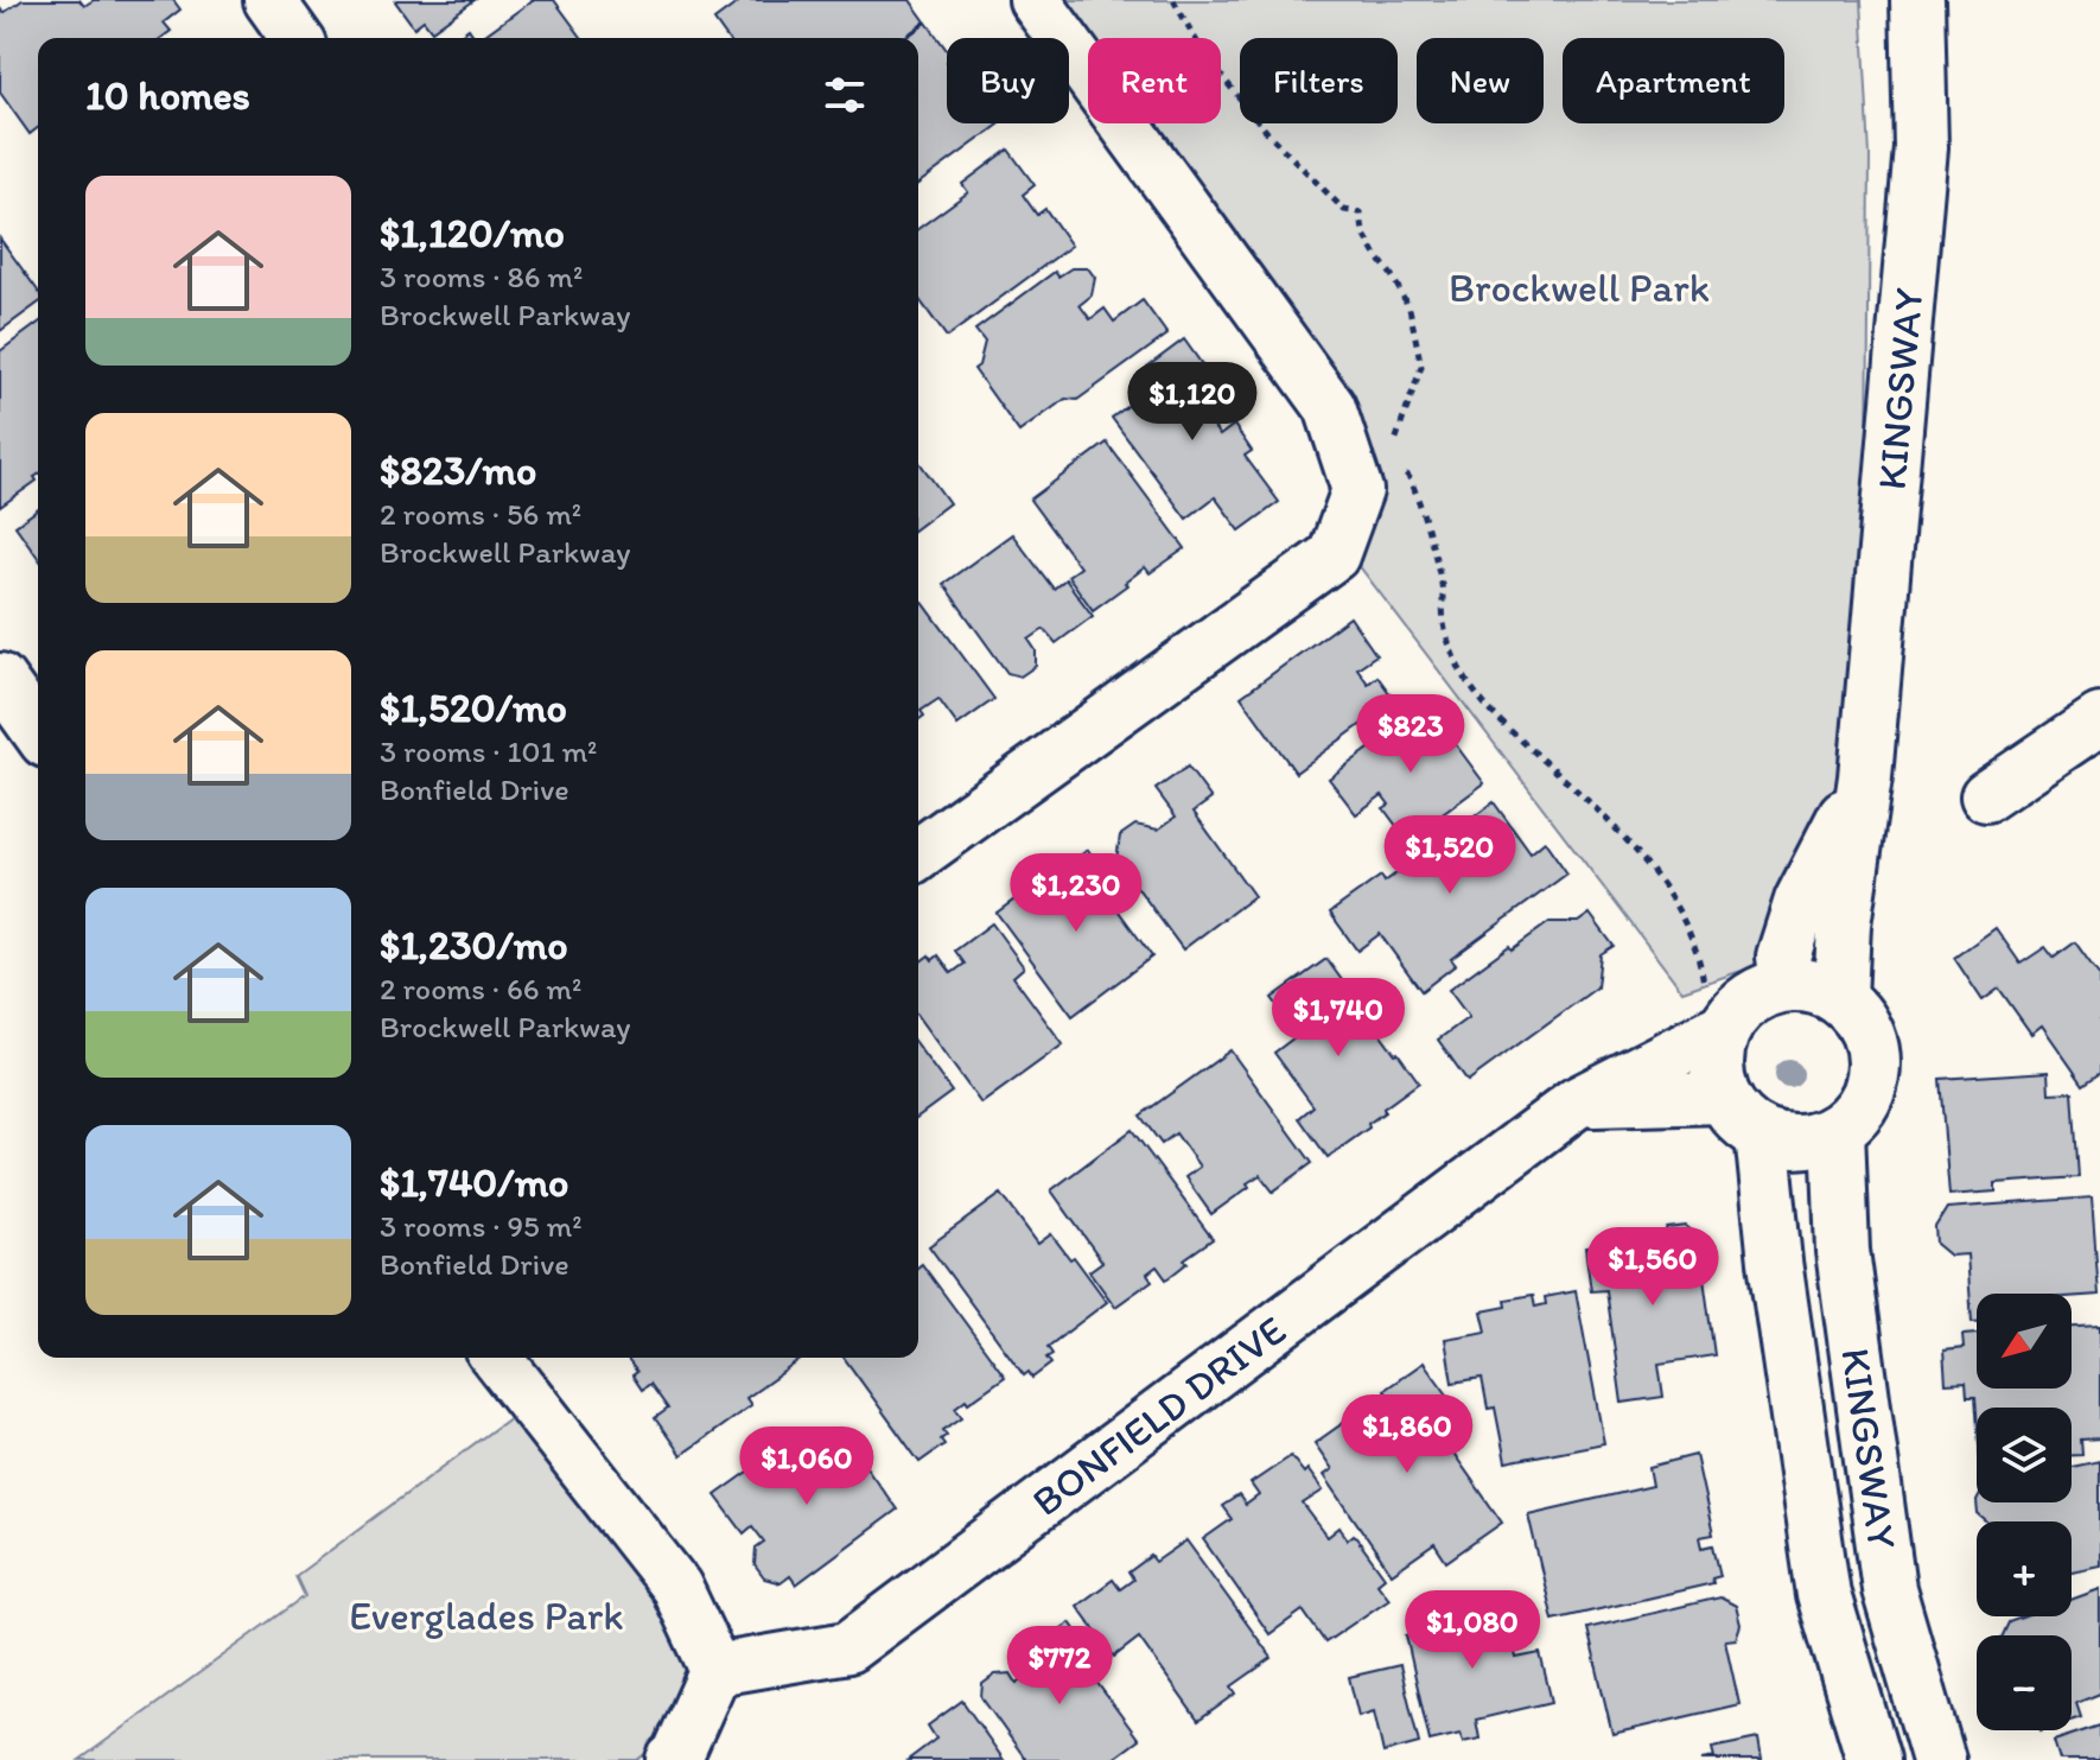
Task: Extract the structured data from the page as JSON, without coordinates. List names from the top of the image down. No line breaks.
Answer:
{"streets":{"main road":["KINGSWAY"],"street":["BONFIELD DRIVE"]},"crossings":[["KINGSWAY","BONFIELD DRIVE"]],"parks":["Brockwell Park","Everglades Park"],"north":"bottom left","page":{"chip":["Buy","Rent","Filters","New","Apartment"],"heading":"10 homes","list":[{"name":"$1,120/mo","note":"3 rooms · 86 m² · Brockwell Parkway"},{"name":"$823/mo","note":"2 rooms · 56 m² · Brockwell Parkway"},{"name":"$1,520/mo","note":"3 rooms · 101 m² · Bonfield Drive"},{"name":"$1,230/mo","note":"2 rooms · 66 m² · Brockwell Parkway"},{"name":"$1,740/mo","note":"3 rooms · 95 m² · Bonfield Drive"}],"price":["$1,120","$823","$1,520","$1,230","$1,740","$1,560","$1,860","$1,060","$1,080","$772"],"map_buttons":["+","−"]}}
